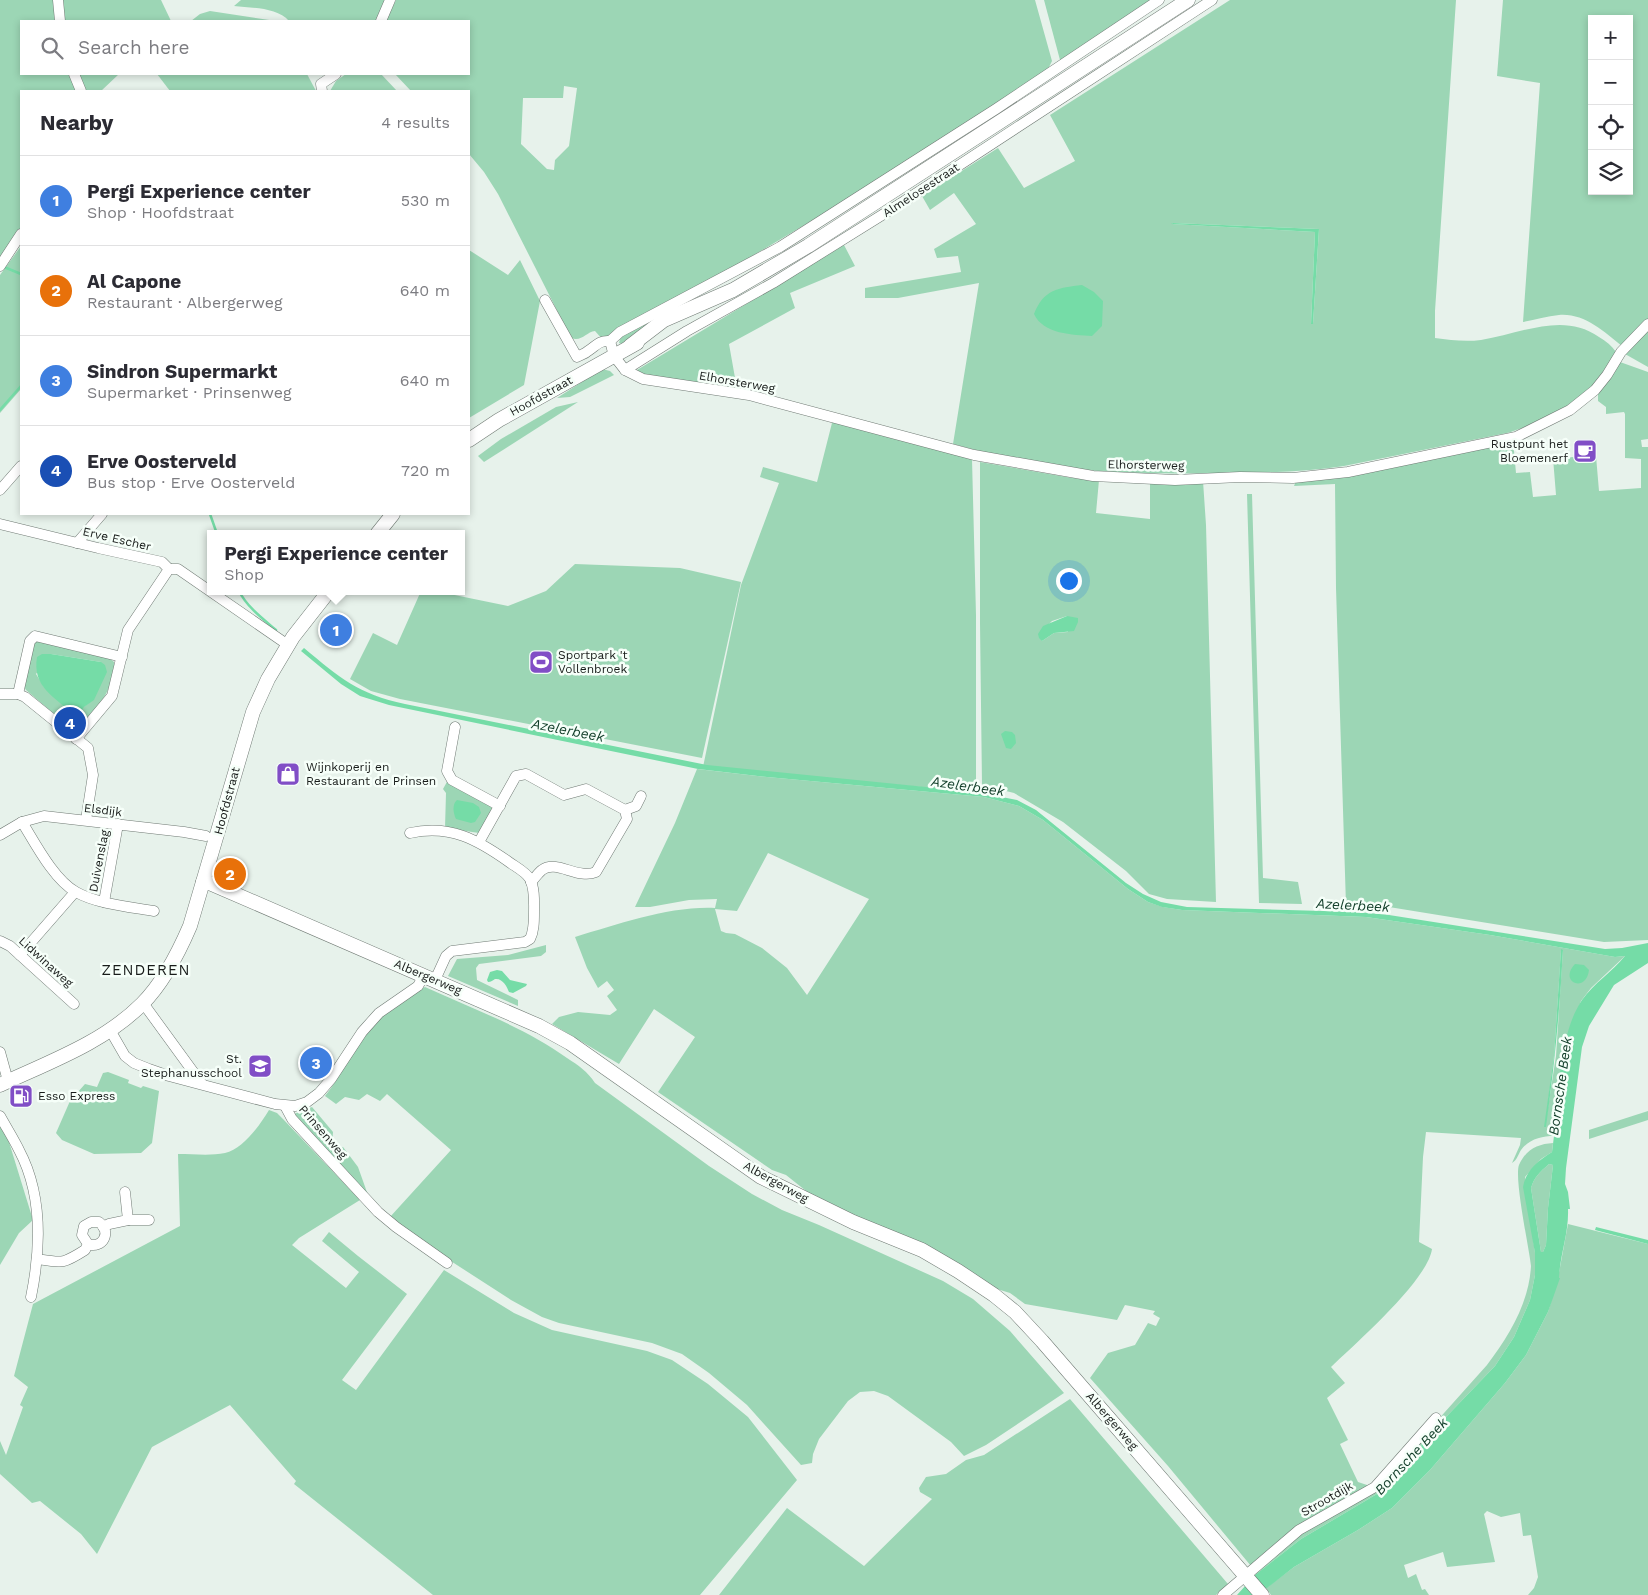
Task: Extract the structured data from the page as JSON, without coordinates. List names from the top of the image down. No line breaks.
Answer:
{"streets":{"main road":["Almelosestraat","Hoofdstraat","Albergerweg"],"street":["Elhorsterweg","Erve Escher","Elsdijk","Duivenslag","Lidwinaweg","Prinsenweg","Strootdijk"]},"crossings":[["Almelosestraat","Elhorsterweg"],["Almelosestraat","Hoofdstraat"],["Elhorsterweg","Hoofdstraat"],["Hoofdstraat","Erve Escher"],["Hoofdstraat","Albergerweg"],["Elsdijk","Duivenslag"],["Duivenslag","Lidwinaweg"],["Albergerweg","Prinsenweg"],["Albergerweg","Strootdijk"]],"districts":["ZENDEREN"],"water":["Azelerbeek","Bornsche Beek"],"places":{"cafe":["Rustpunt het Bloemenerf"],"sports":["Sportpark 't Vollenbroek"],"shop":["Wijnkoperij en Restaurant de Prinsen"],"school or university":["St. Stephanusschool"],"fuel station":["Esso Express"]},"page":{"map_buttons":["+","−"],"search":"Search here","heading":["Nearby","4 results"],"list":[{"mark":"1","name":"Pergi Experience center","note":"Shop · Hoofdstraat","value":"530 m"},{"mark":"2","name":"Al Capone","note":"Restaurant · Albergerweg","value":"640 m"},{"mark":"3","name":"Sindron Supermarkt","note":"Supermarket · Prinsenweg","value":"640 m"},{"mark":"4","name":"Erve Oosterveld","note":"Bus stop · Erve Oosterveld","value":"720 m"}],"popup":["Pergi Experience center","Shop"],"pins":["1","4","2","3"]}}
